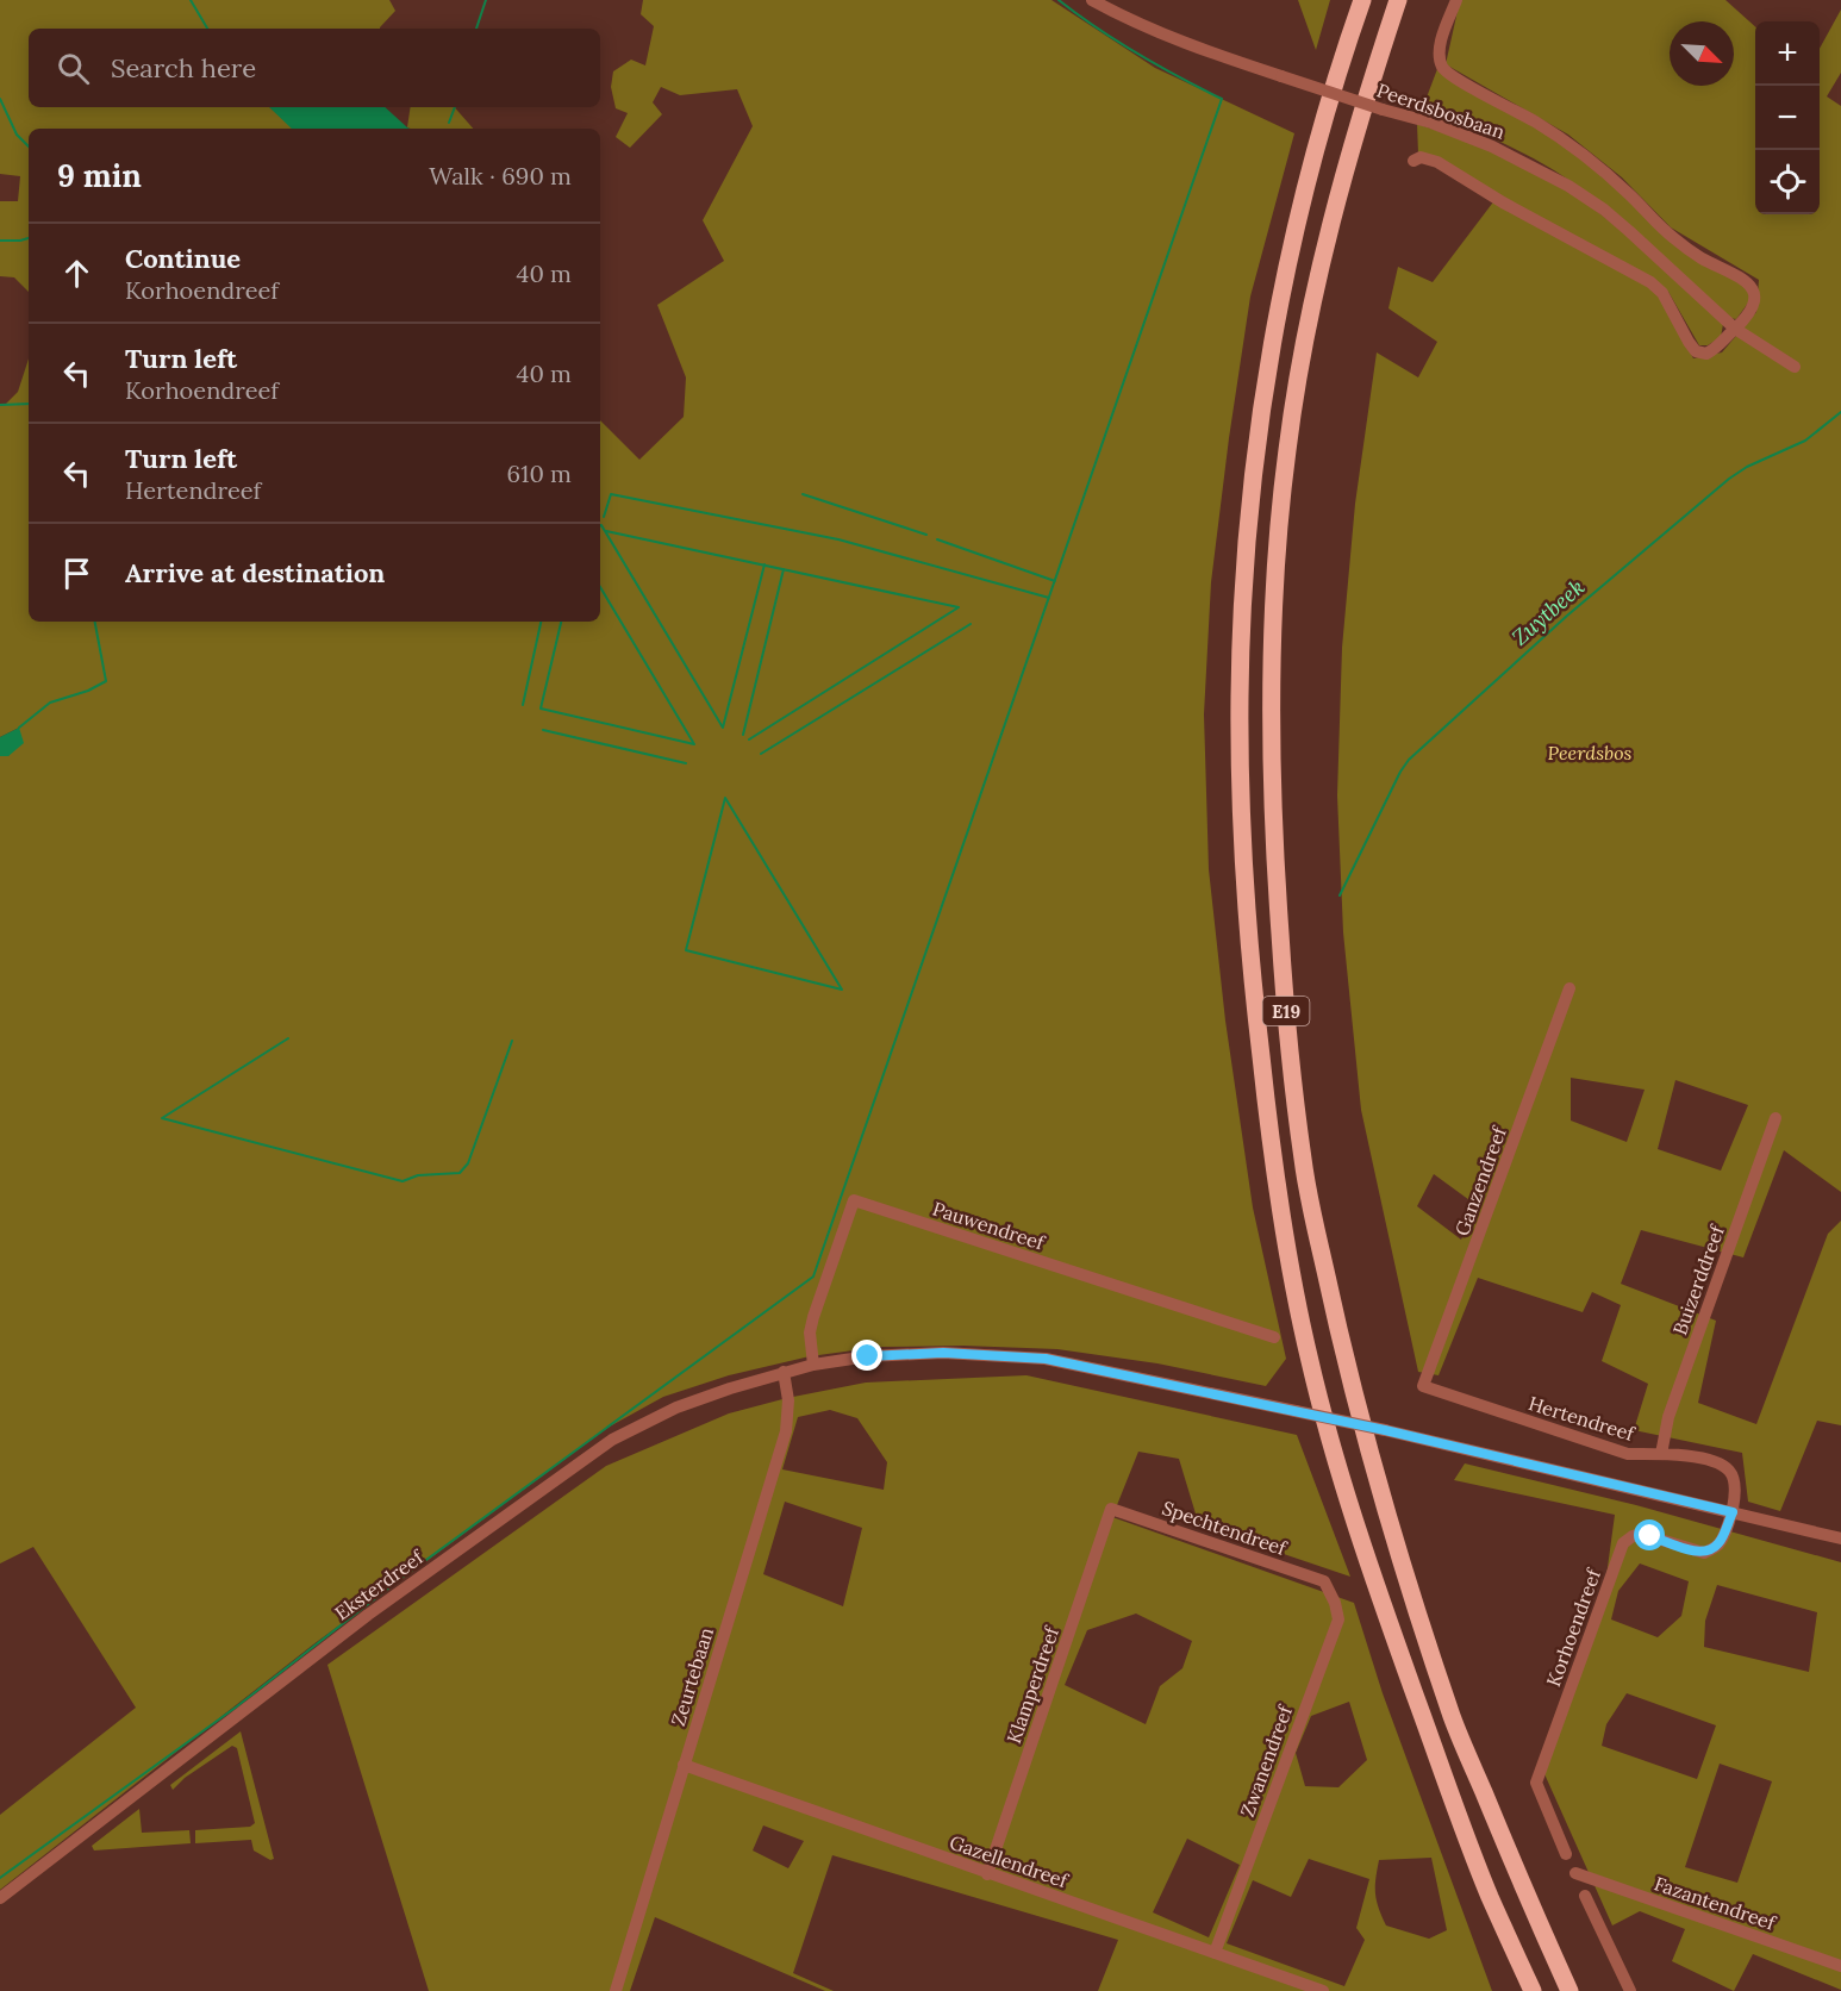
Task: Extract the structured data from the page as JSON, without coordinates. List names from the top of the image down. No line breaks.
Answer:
{"streets":{"highway":["E19"],"street":["Peerdsbosbaan","Ganzendreef","Pauwendreef","Buizerddreef","Hertendreef","Spechtendreef","Eksterdreef","Korhoendreef","Zeurtebaan","Klamperdreef","Zwanendreef","Gazellendreef","Fazantendreef"]},"crossings":[["Ganzendreef","Hertendreef"],["Pauwendreef","Eksterdreef"],["Buizerddreef","Hertendreef"],["Hertendreef","Korhoendreef"],["Spechtendreef","Klamperdreef"],["Spechtendreef","Zwanendreef"],["Eksterdreef","Zeurtebaan"],["Zeurtebaan","Gazellendreef"],["Klamperdreef","Gazellendreef"],["Zwanendreef","Gazellendreef"]],"water":["Zuytbeek"],"parks":["Peerdsbos"],"north":"bottom right","page":{"map_buttons":["+","−"],"search":"Search here","heading":["9 min","Walk · 690 m"],"list":[["Continue","Korhoendreef","40 m"],["Turn left","Korhoendreef","40 m"],["Turn left","Hertendreef","610 m"],"Arrive at destination"]}}
